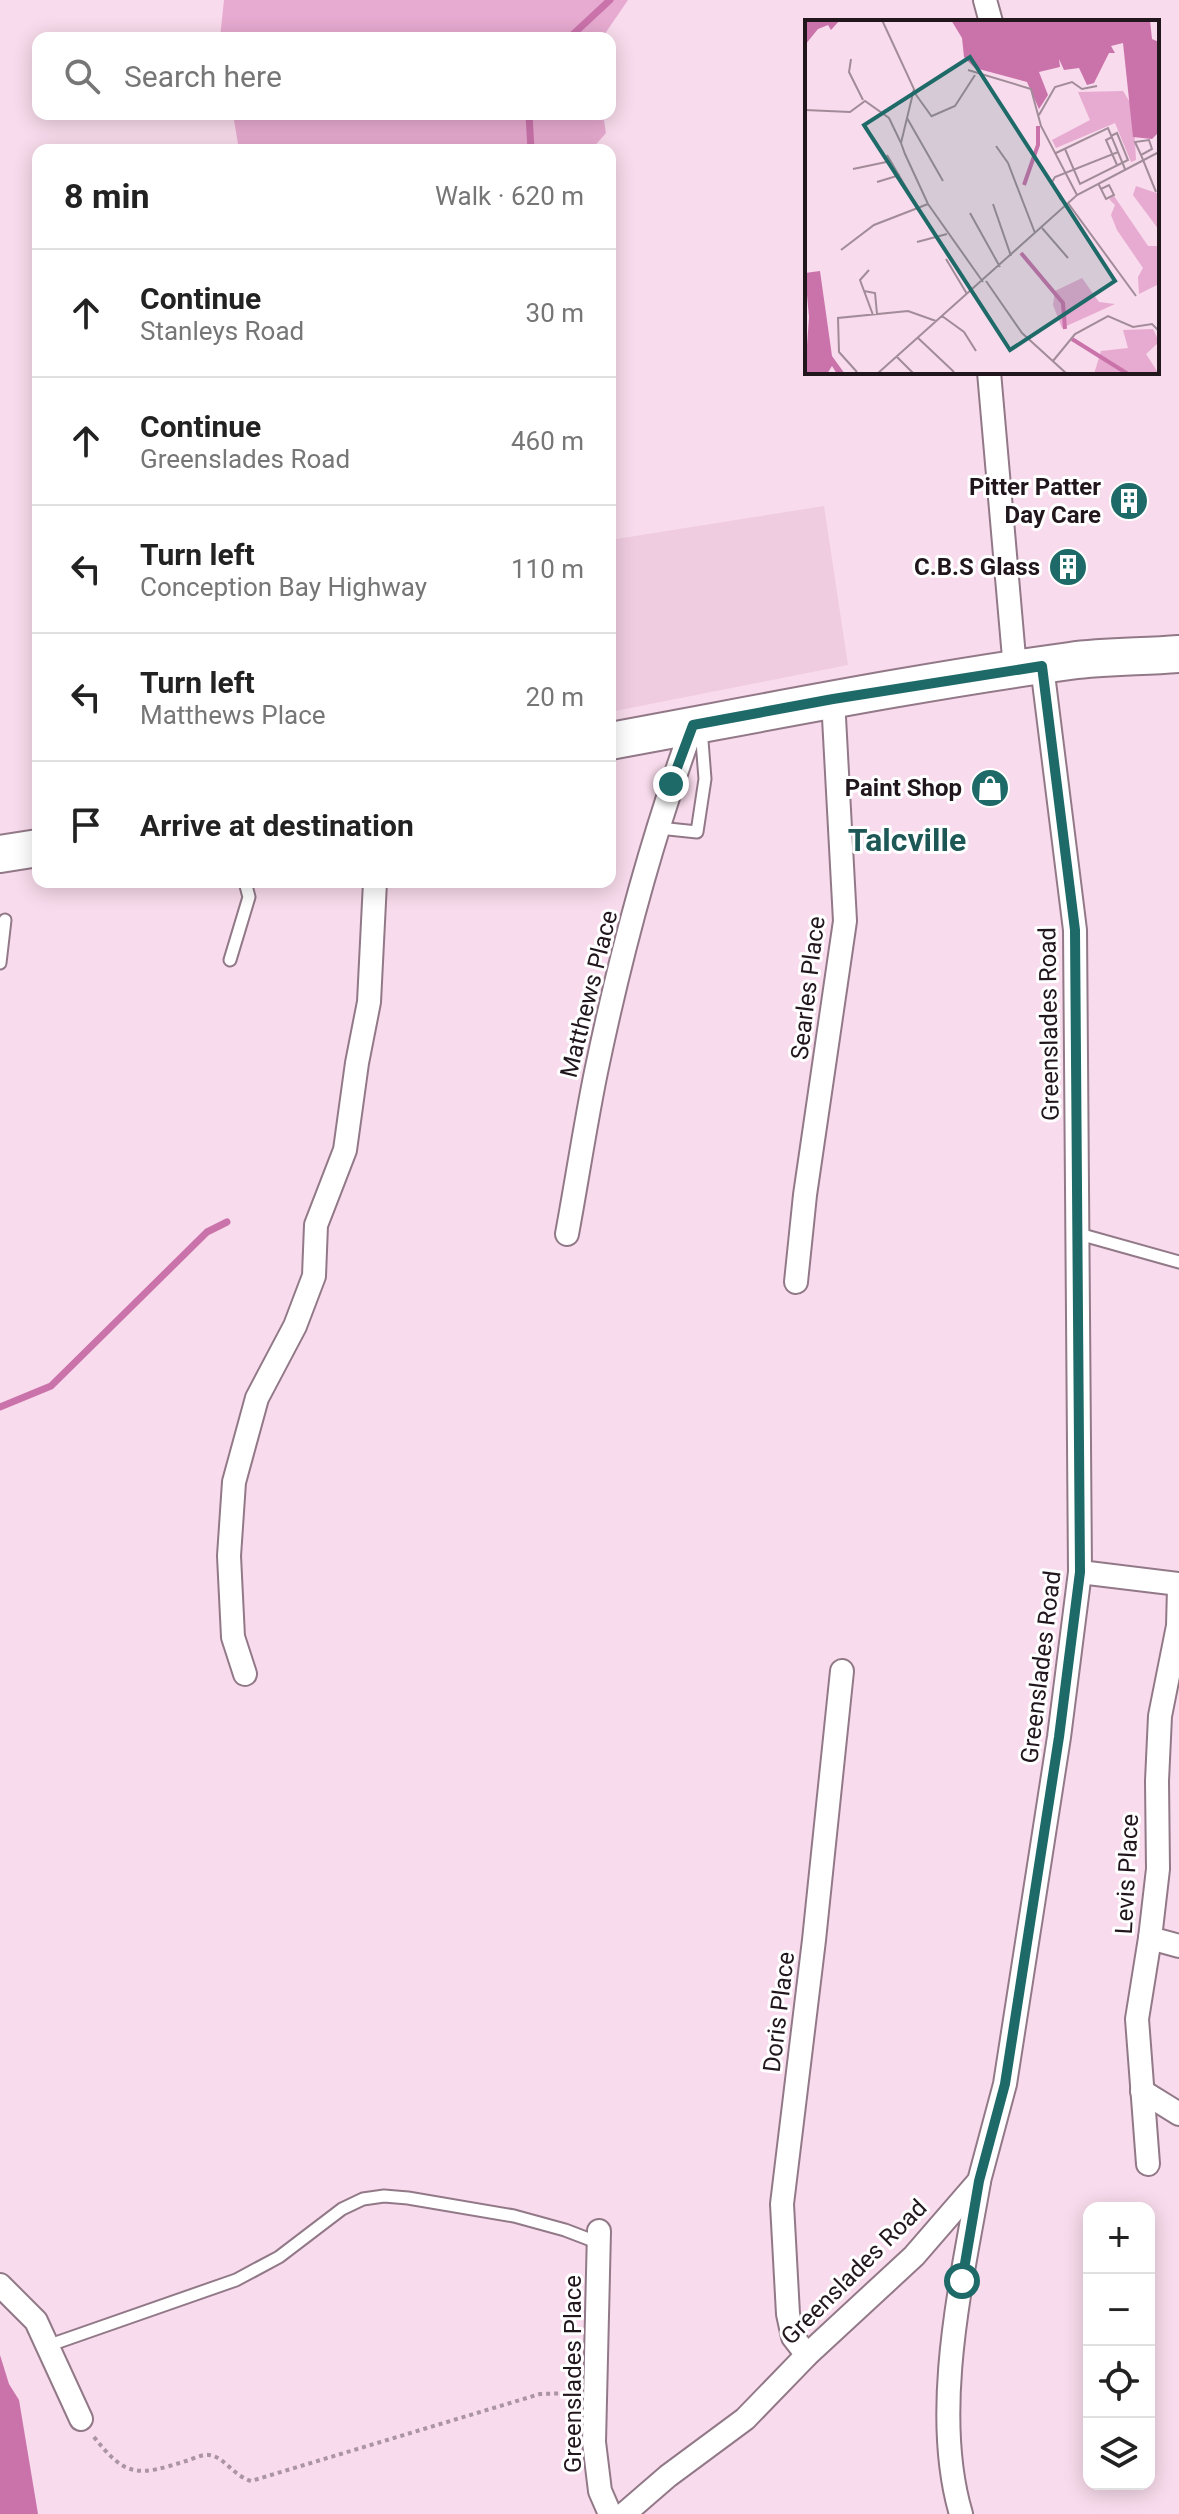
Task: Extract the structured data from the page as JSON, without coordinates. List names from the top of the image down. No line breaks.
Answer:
{"streets":{"street":["Searles Place","Matthews Place","Greenslades Road","Levis Place","Doris Place","Greenslades Place"]},"crossings":[["Greenslades Road","Doris Place"]],"districts":["Talcville"],"places":{"building":["Pitter Patter Day Care","C.B.S Glass"],"shop":["Paint Shop"]},"page":{"search":"Search here","heading":["8 min","Walk · 620 m"],"list":[["Continue","Stanleys Road","30 m"],["Continue","Greenslades Road","460 m"],["Turn left","Conception Bay Highway","110 m"],["Turn left","Matthews Place","20 m"],"Arrive at destination"],"map_buttons":["+","−"]}}
